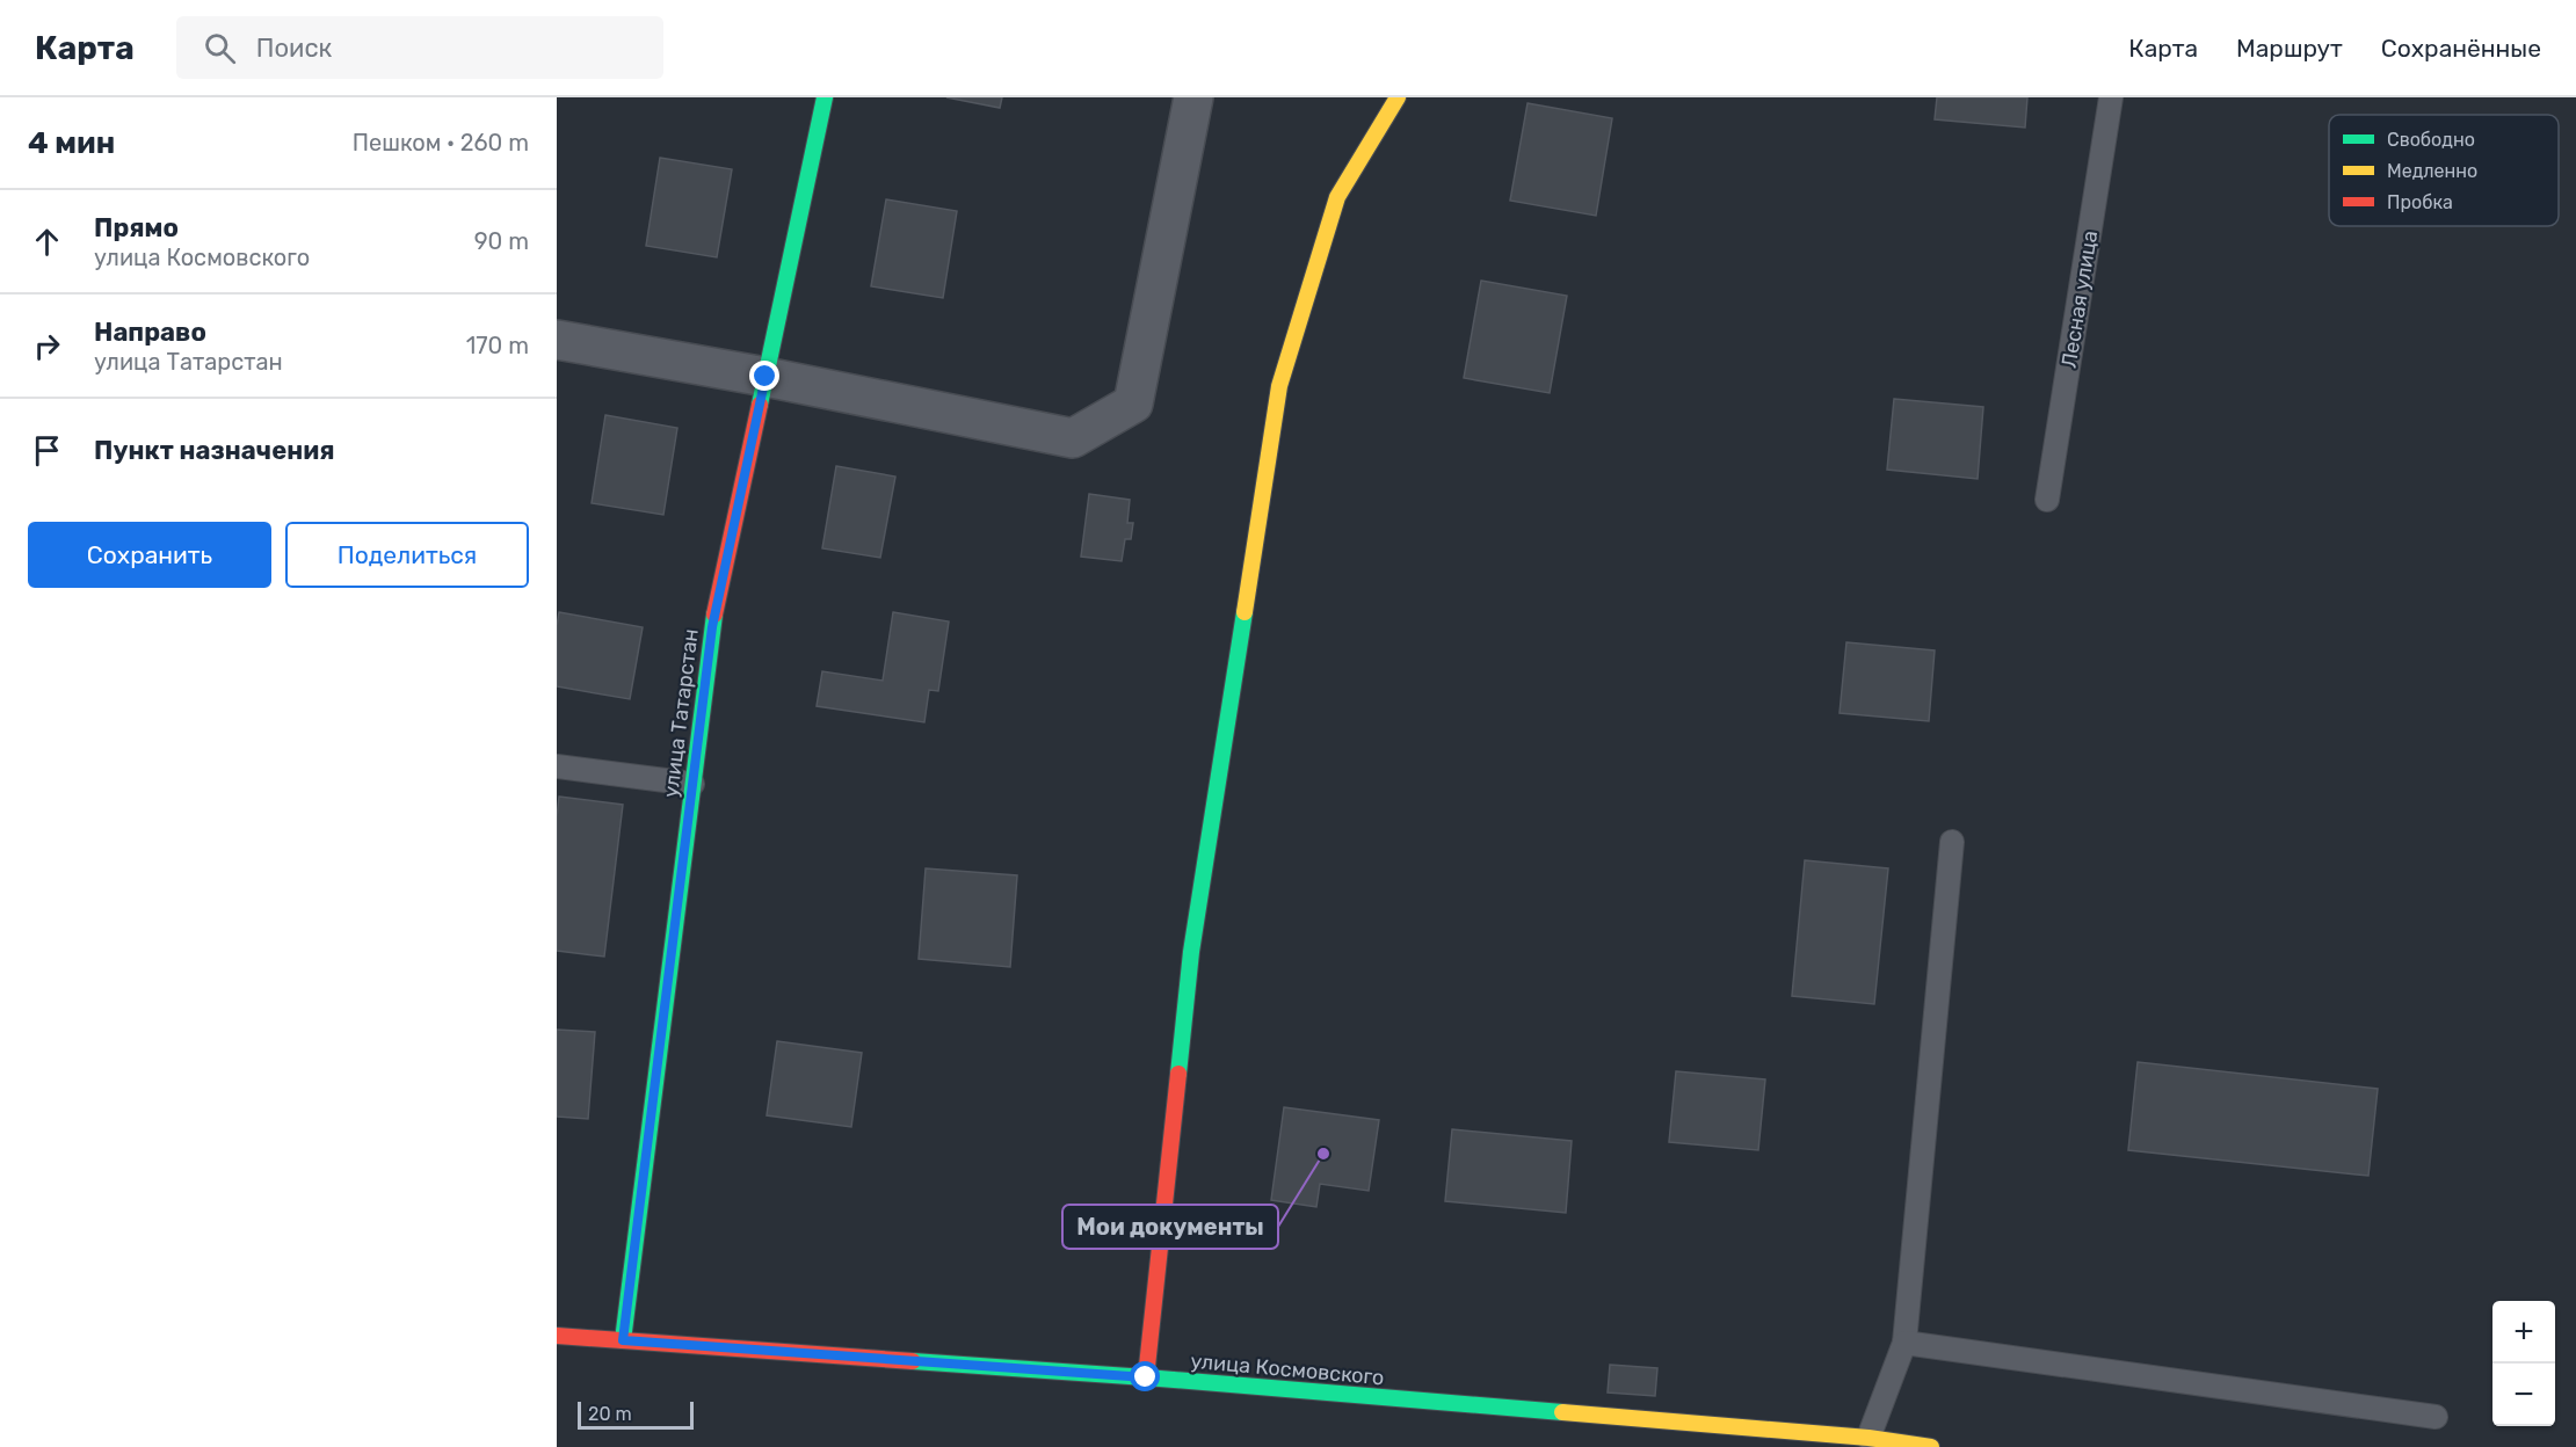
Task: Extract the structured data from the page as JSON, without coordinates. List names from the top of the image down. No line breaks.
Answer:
{"streets":{"street":["улица Татарстан","улица Космовского"],"lane":["Лесная улица"]},"crossings":[["улица Татарстан","улица Космовского"]],"places":["Мои документы"],"legend":["Свободно","Медленно","Пробка"],"scale_bar":"20 m","page":{"header":"Карта","search":"Поиск","nav":["Карта","Маршрут","Сохранённые"],"heading":["4 мин","Пешком · 260 m"],"list":[["Прямо","улица Космовского","90 m"],["Направо","улица Татарстан","170 m"],"Пункт назначения"],"buttons":["Сохранить","Поделиться"],"map_buttons":["+","−"],"scale":"20 m"}}
